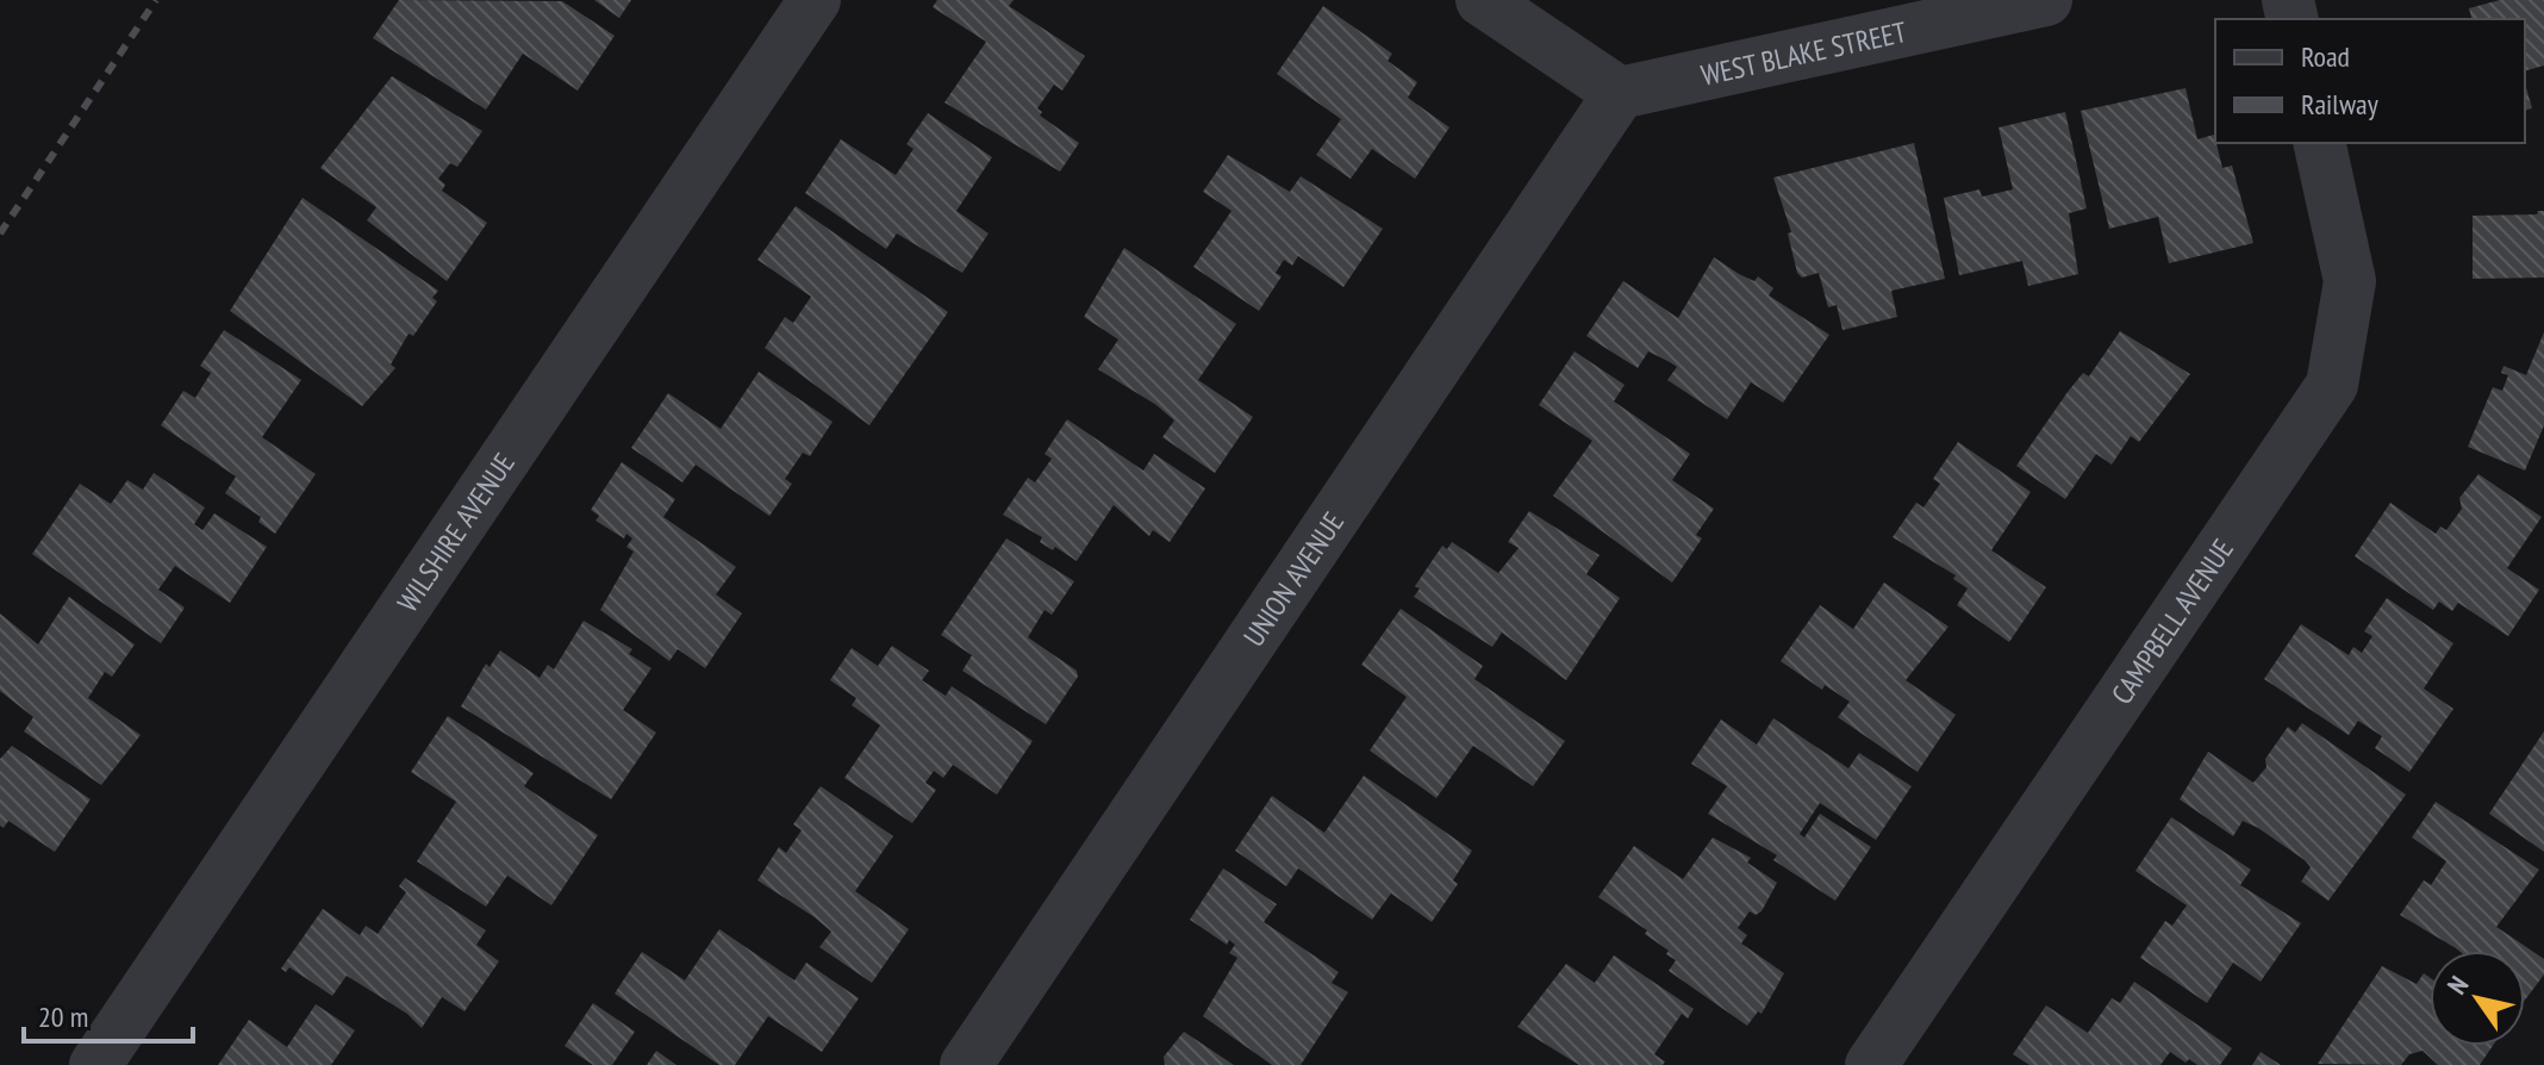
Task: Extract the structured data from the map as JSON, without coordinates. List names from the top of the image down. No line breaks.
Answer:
{"streets":{"street":["WEST BLAKE STREET","WILSHIRE AVENUE","UNION AVENUE","CAMPBELL AVENUE"]},"crossings":[["WEST BLAKE STREET","UNION AVENUE"]],"legend":["Road","Railway"],"scale_bar":"20 m","north":"top left"}
